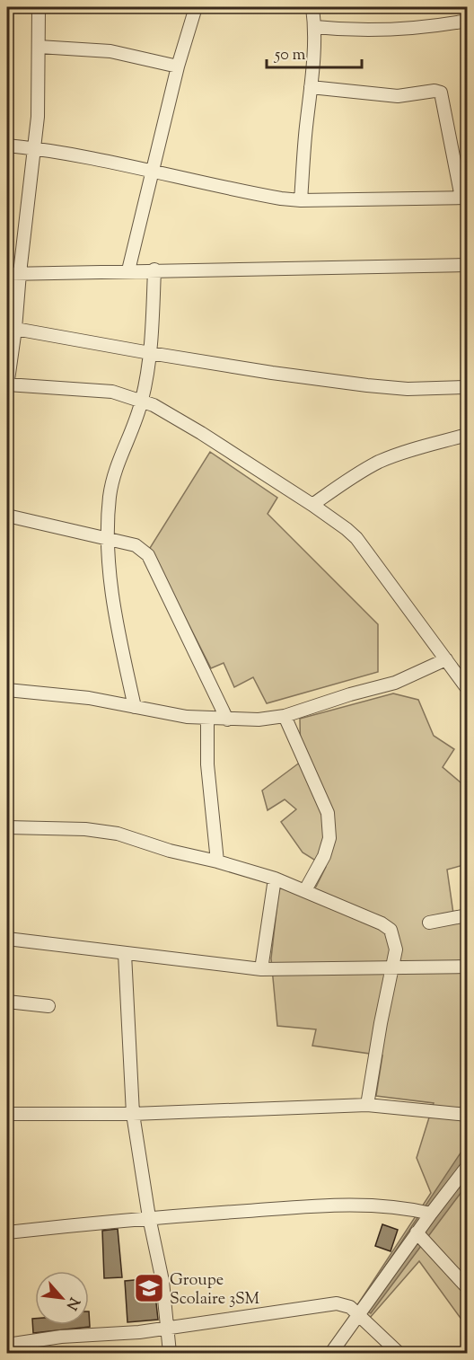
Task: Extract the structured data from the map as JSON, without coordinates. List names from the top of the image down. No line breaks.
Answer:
{"places":{"school or university":["Groupe Scolaire 3SM"]},"scale_bar":"50 m","north":"bottom right"}
